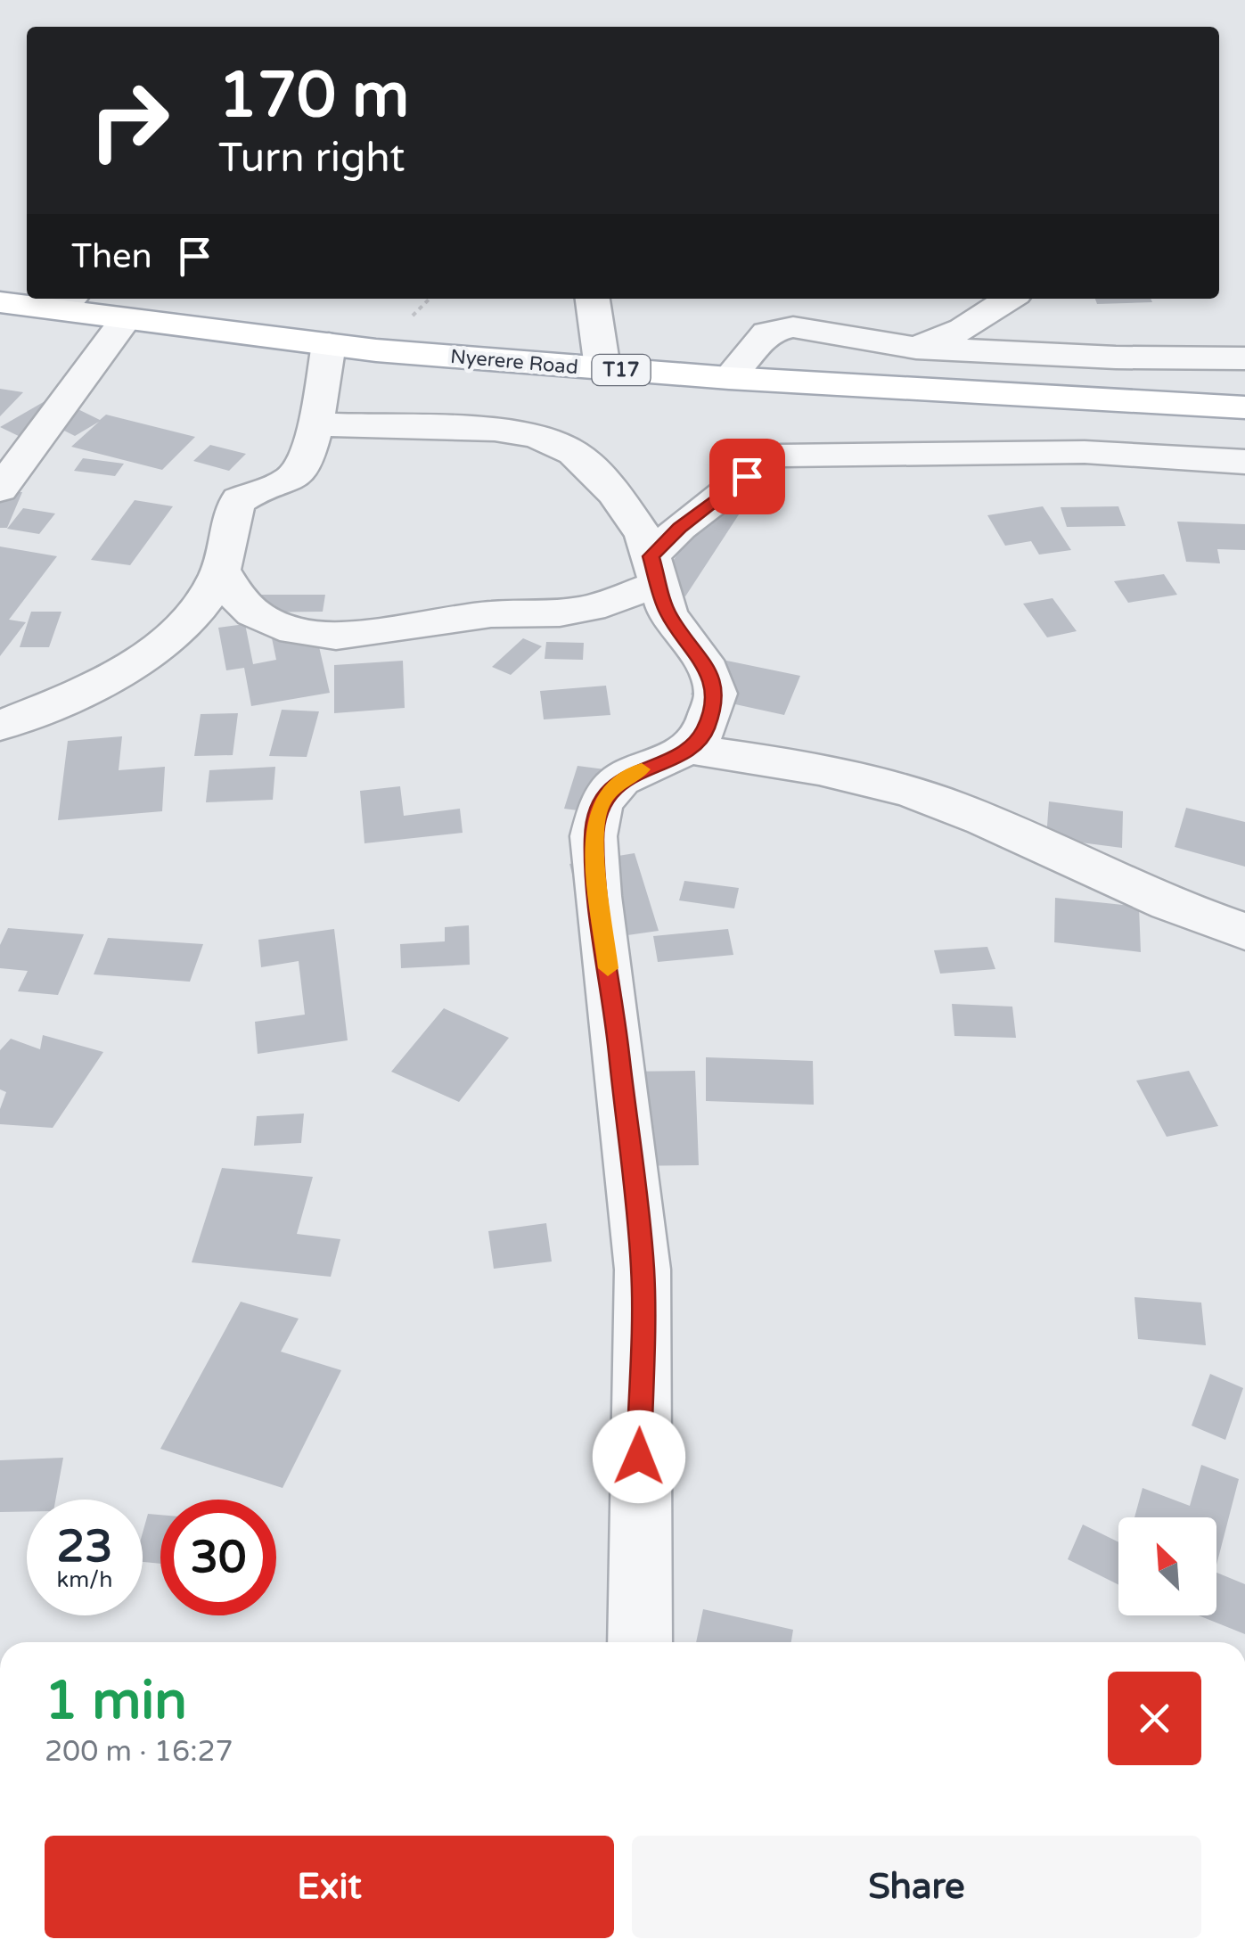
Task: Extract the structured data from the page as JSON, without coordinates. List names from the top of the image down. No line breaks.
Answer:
{"streets":{"main road":["Nyerere Road","T17"]},"north":"top left","page":{"turn":["170 m","Turn right"],"then":"Then","speed":"23 km/h","limit":"30","heading":["1 min","200 m · 16:27"],"buttons":["Exit","Share"]}}
